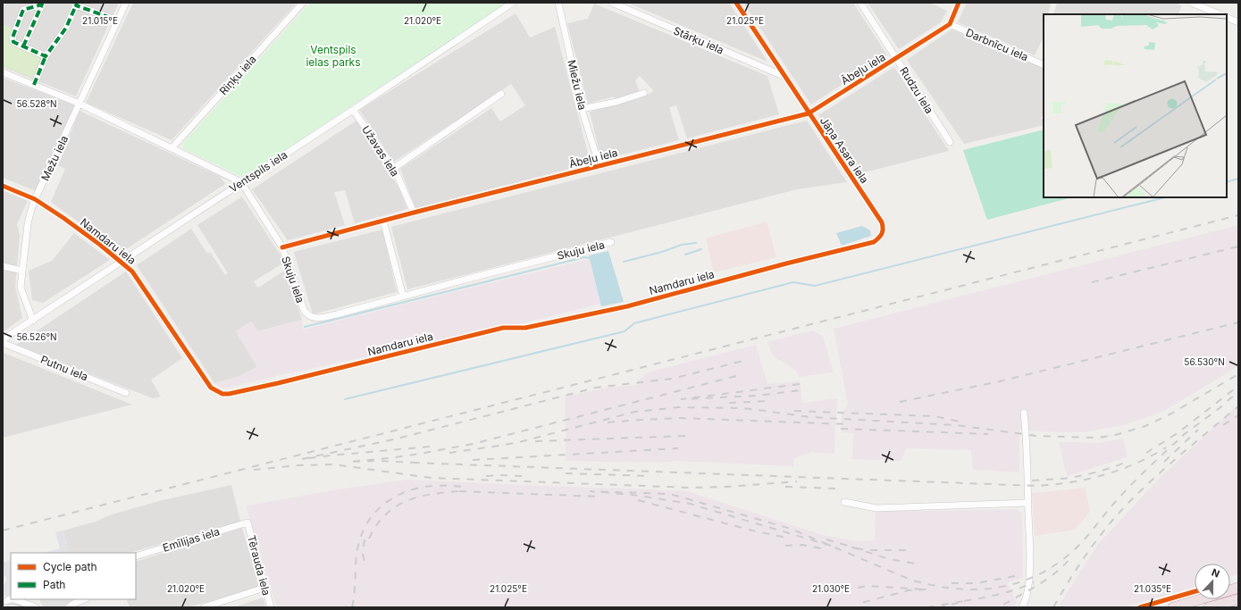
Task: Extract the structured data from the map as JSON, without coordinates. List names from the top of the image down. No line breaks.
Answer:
{"streets":{"street":["Stārķu iela","Darbnīcu iela","Ābeļu iela","Riņķu iela","Miežu iela","Rudzu iela","Jāņa Asara iela","Užavas iela","Mežu iela","Ventspils iela","Namdaru iela","Skuju iela","Putnu iela","Emīlijas iela","Tērauda iela"]},"crossings":[["Stārķu iela","Jāņa Asara iela"],["Darbnīcu iela","Ābeļu iela"],["Ābeļu iela","Miežu iela"],["Ābeļu iela","Rudzu iela"],["Ābeļu iela","Jāņa Asara iela"],["Ābeļu iela","Užavas iela"],["Ābeļu iela","Skuju iela"],["Jāņa Asara iela","Namdaru iela"],["Užavas iela","Ventspils iela"],["Mežu iela","Ventspils iela"],["Mežu iela","Namdaru iela"],["Ventspils iela","Namdaru iela"],["Ventspils iela","Skuju iela"],["Emīlijas iela","Tērauda iela"]],"parks":["Ventspils ielas parks"],"legend":["Cycle path","Path"],"north":"top","coordinates":["21.015°E","21.020°E","21.025°E","56.528°N","56.526°N","56.530°N","21.030°E","21.035°E"]}
